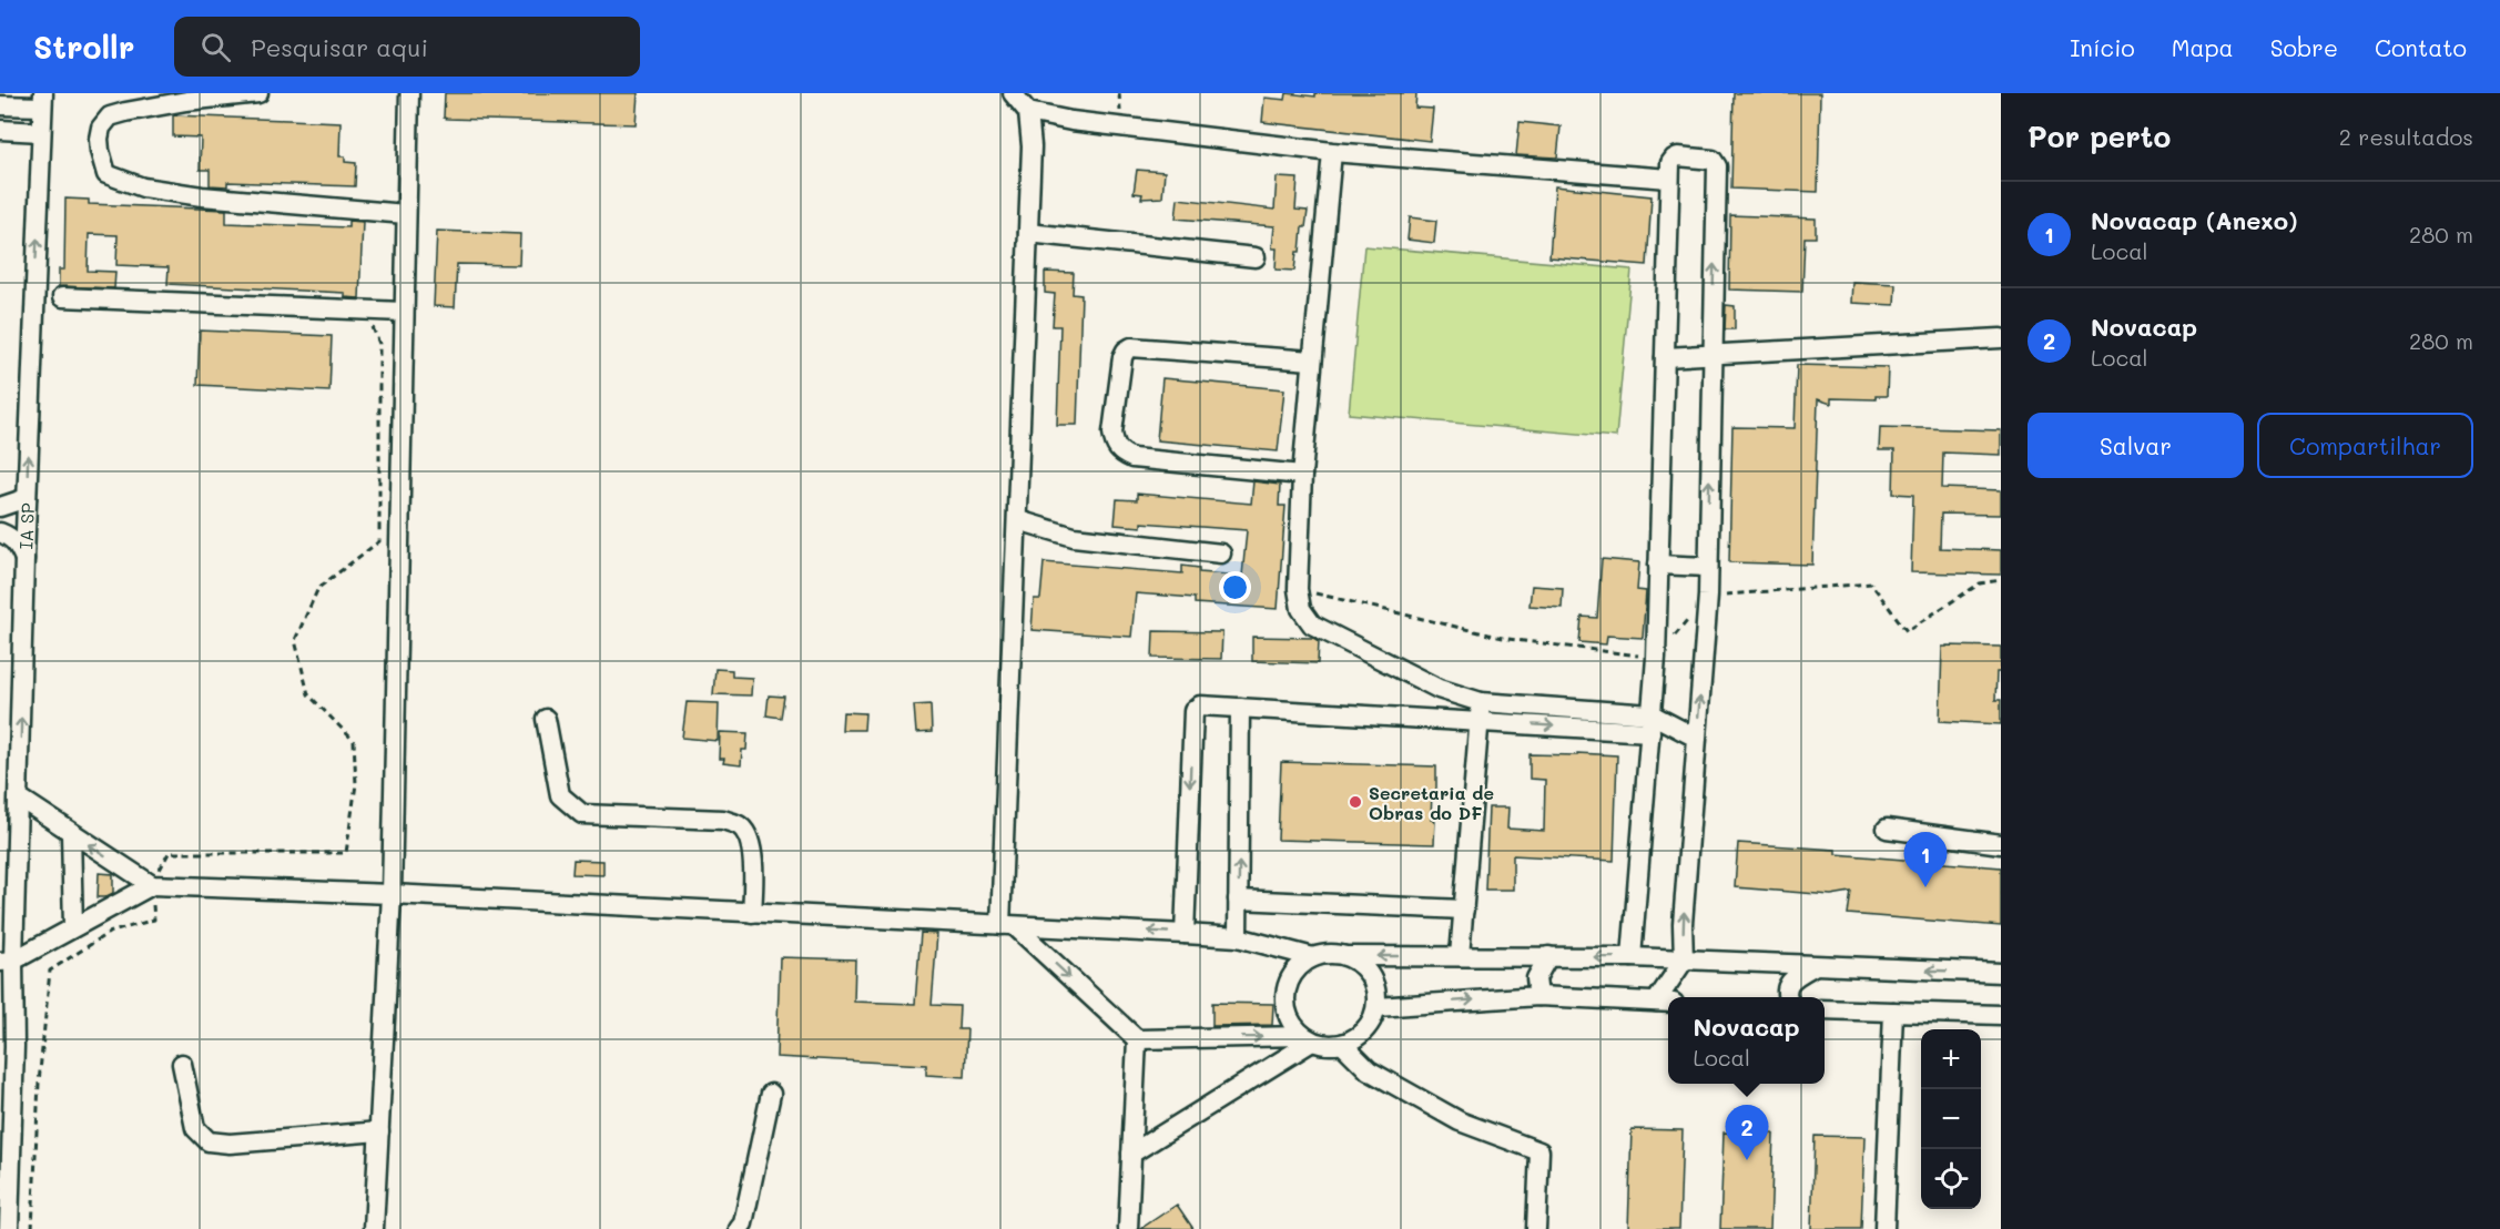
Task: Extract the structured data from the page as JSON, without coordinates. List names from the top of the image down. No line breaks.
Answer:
{"streets":{"street":["IA SP"]},"one_way":["IA SP"],"places":["Secretaria de Obras do DF"],"page":{"header":"Strollr","search":"Pesquisar aqui","nav":["Início","Mapa","Sobre","Contato"],"heading":["Por perto","2 resultados"],"list":[{"mark":"1","name":"Novacap (Anexo)","note":"Local","value":"280 m"},{"mark":"2","name":"Novacap","note":"Local","value":"280 m"}],"buttons":["Salvar","Compartilhar"],"pins":["1","2"],"popup":["Novacap","Local"],"map_buttons":["+","−"]}}
